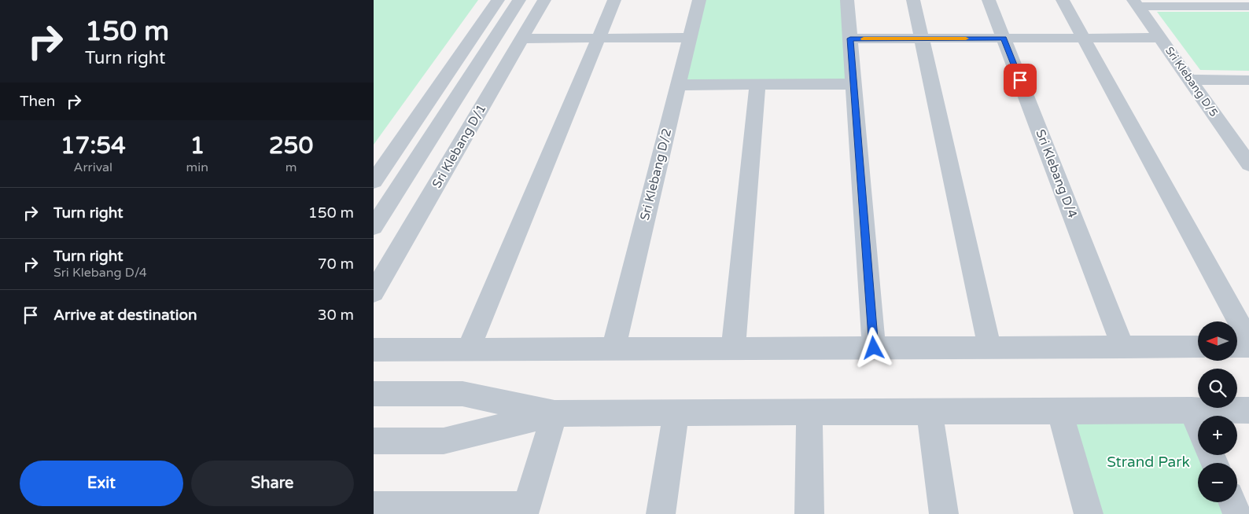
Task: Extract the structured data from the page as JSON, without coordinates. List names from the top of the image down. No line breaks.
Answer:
{"streets":{"street":["Sri Klebang D/5","Sri Klebang D/1","Sri Klebang D/4","Sri Klebang D/2"]},"parks":["Strand Park"],"north":"left","page":{"turn":["150 m","Turn right"],"then":"Then","eta":["17:54","Arrival","1","min","250","m"],"list":[{"name":"Turn right","value":"150 m"},{"name":"Turn right","note":"Sri Klebang D/4","value":"70 m"},{"name":"Arrive at destination","value":"30 m"}],"map_buttons":["+","−"],"buttons":["Exit","Share"]}}
